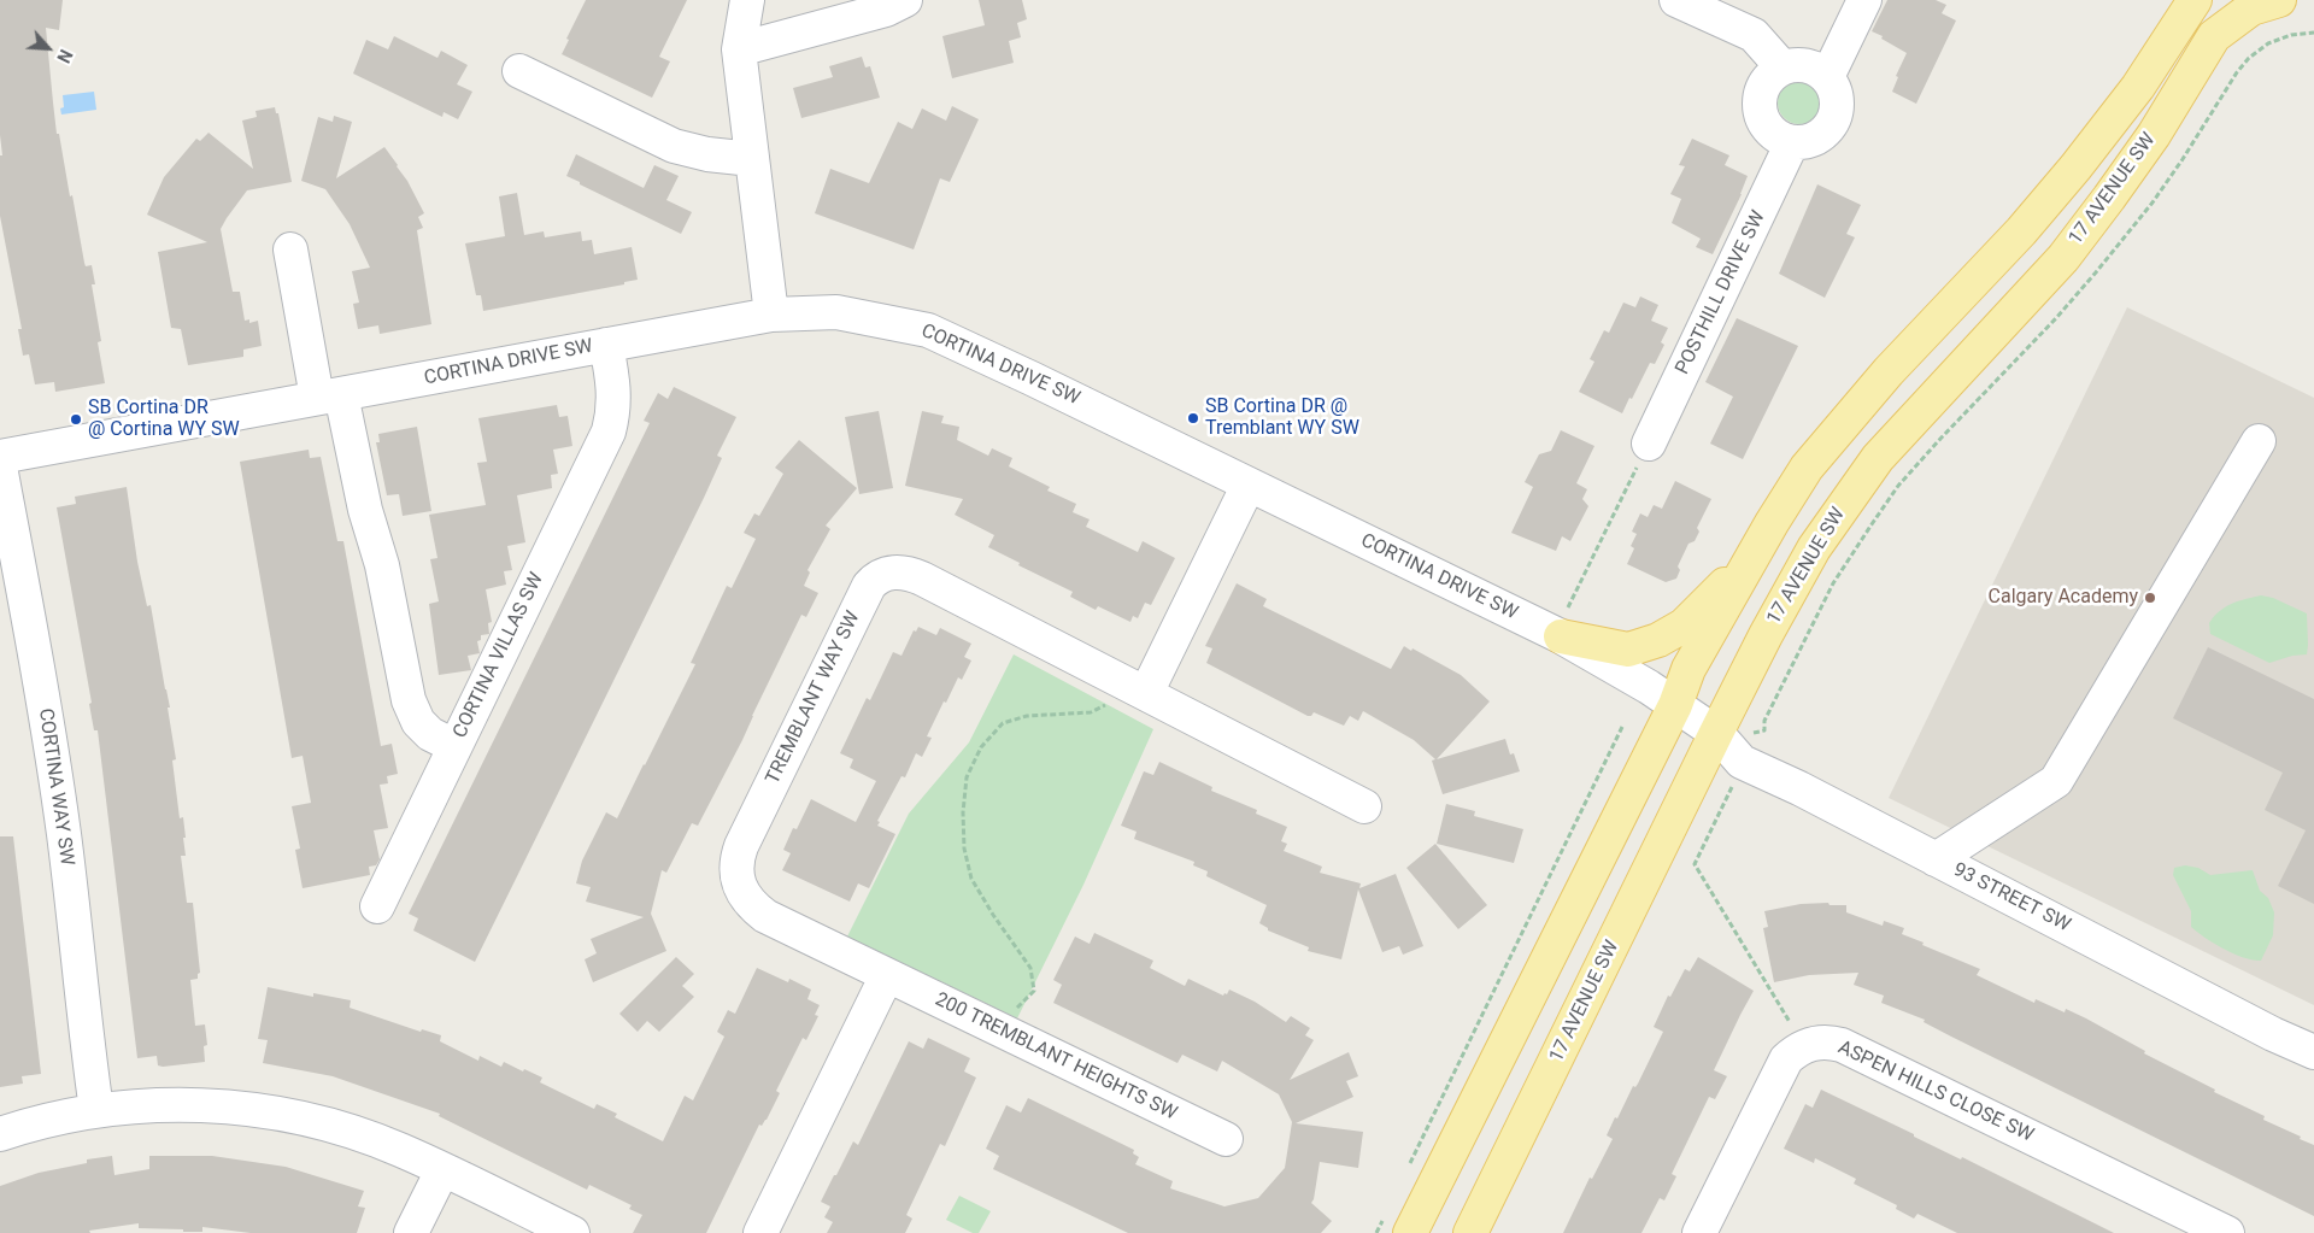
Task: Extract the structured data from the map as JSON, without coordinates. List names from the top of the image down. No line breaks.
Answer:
{"streets":{"main road":["17 AVENUE SW"],"street":["POSTHILL DRIVE SW","CORTINA DRIVE SW","CORTINA VILLAS SW","TREMBLANT WAY SW","CORTINA WAY SW","93 STREET SW","200 TREMBLANT HEIGHTS SW","ASPEN HILLS CLOSE SW"]},"crossings":[["17 AVENUE SW","CORTINA DRIVE SW"],["17 AVENUE SW","93 STREET SW"],["CORTINA DRIVE SW","CORTINA VILLAS SW"],["CORTINA DRIVE SW","93 STREET SW"],["TREMBLANT WAY SW","200 TREMBLANT HEIGHTS SW"]],"places":["SB Cortina DR @ Tremblant WY SW","SB Cortina DR @ Cortina WY SW","Calgary Academy"],"north":"bottom right"}
